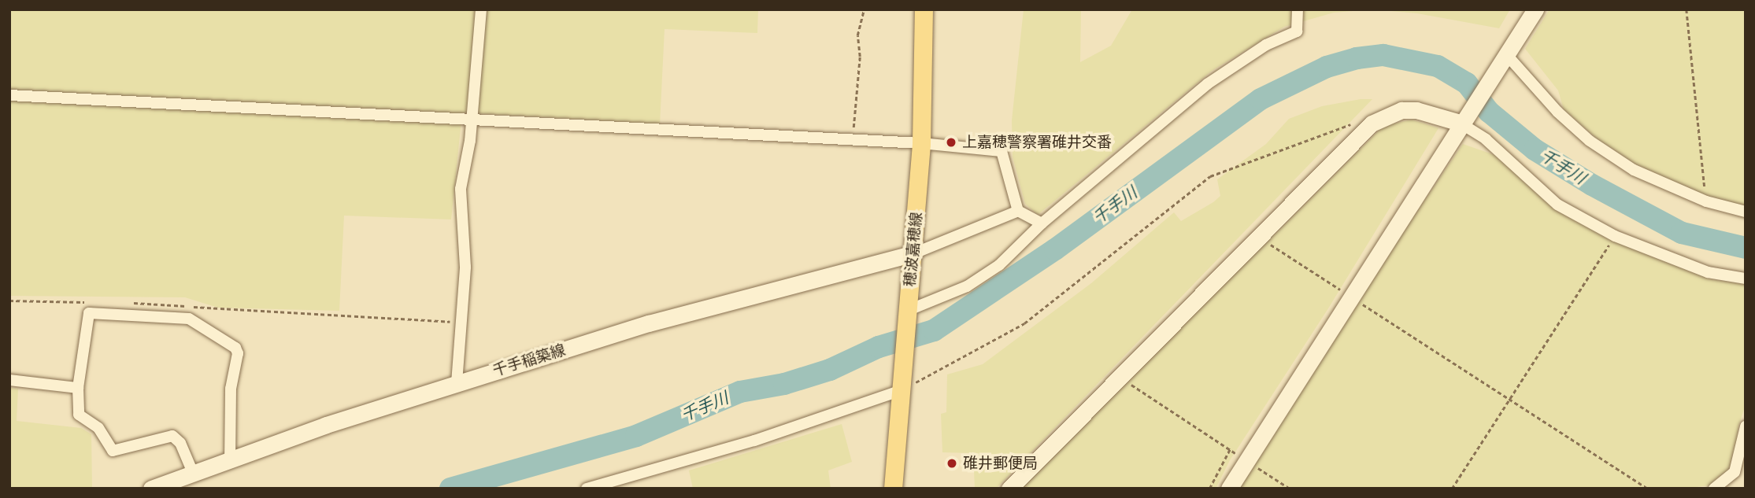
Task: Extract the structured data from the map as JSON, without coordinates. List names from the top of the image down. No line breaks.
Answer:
{"streets":{"main road":["穂波嘉穂線"],"street":["千手稲築線"]},"crossings":[["穂波嘉穂線","千手稲築線"]],"water":["千手川"],"places":["上嘉穂警察署碓井交番","碓井郵便局"]}
